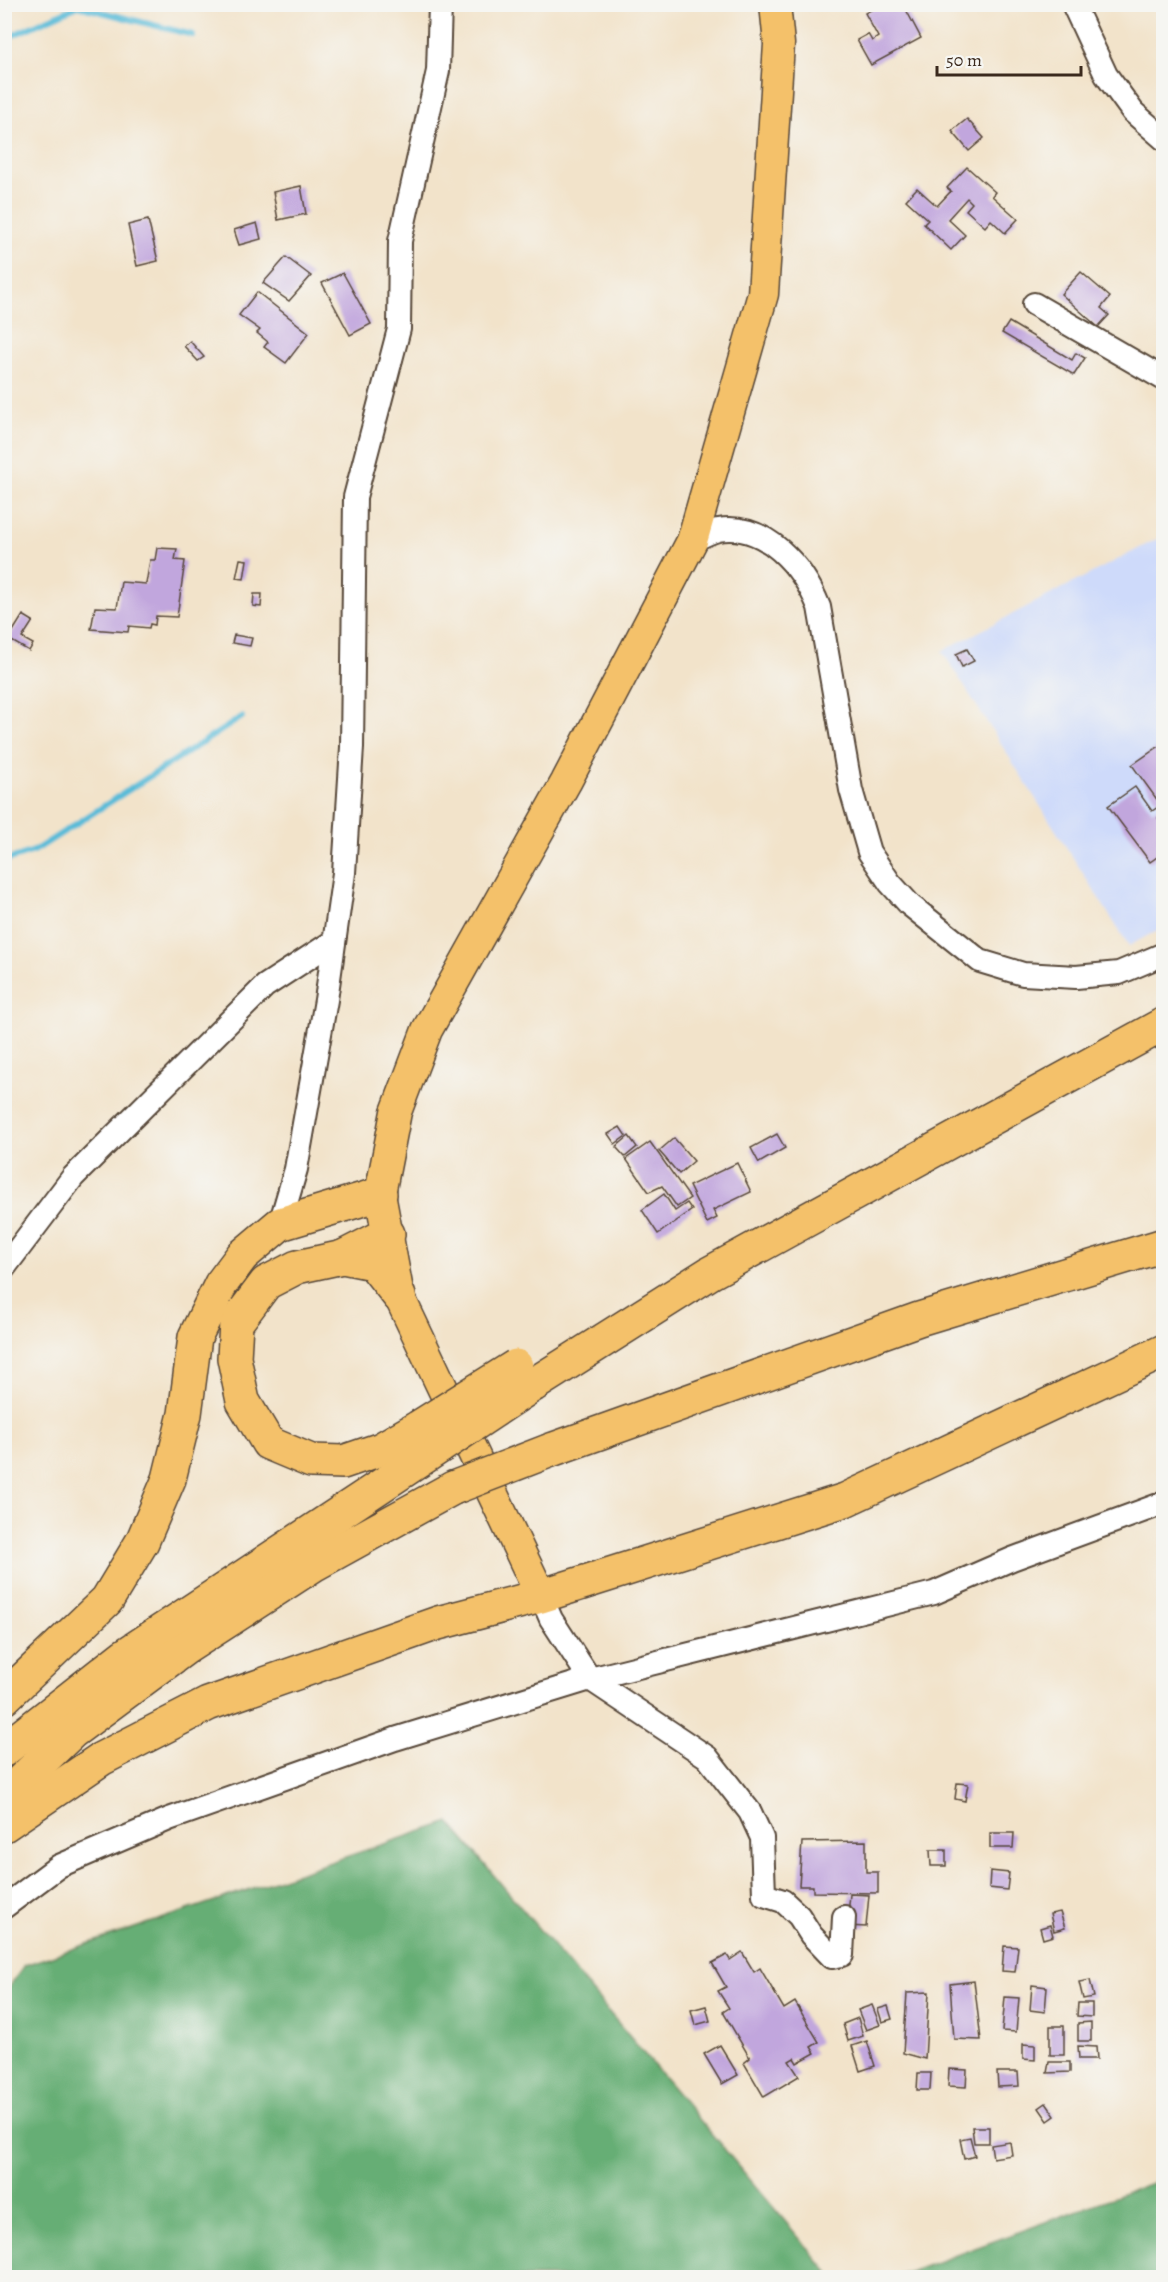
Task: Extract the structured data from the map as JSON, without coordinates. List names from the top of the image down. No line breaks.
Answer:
{"scale_bar":"50 m"}
